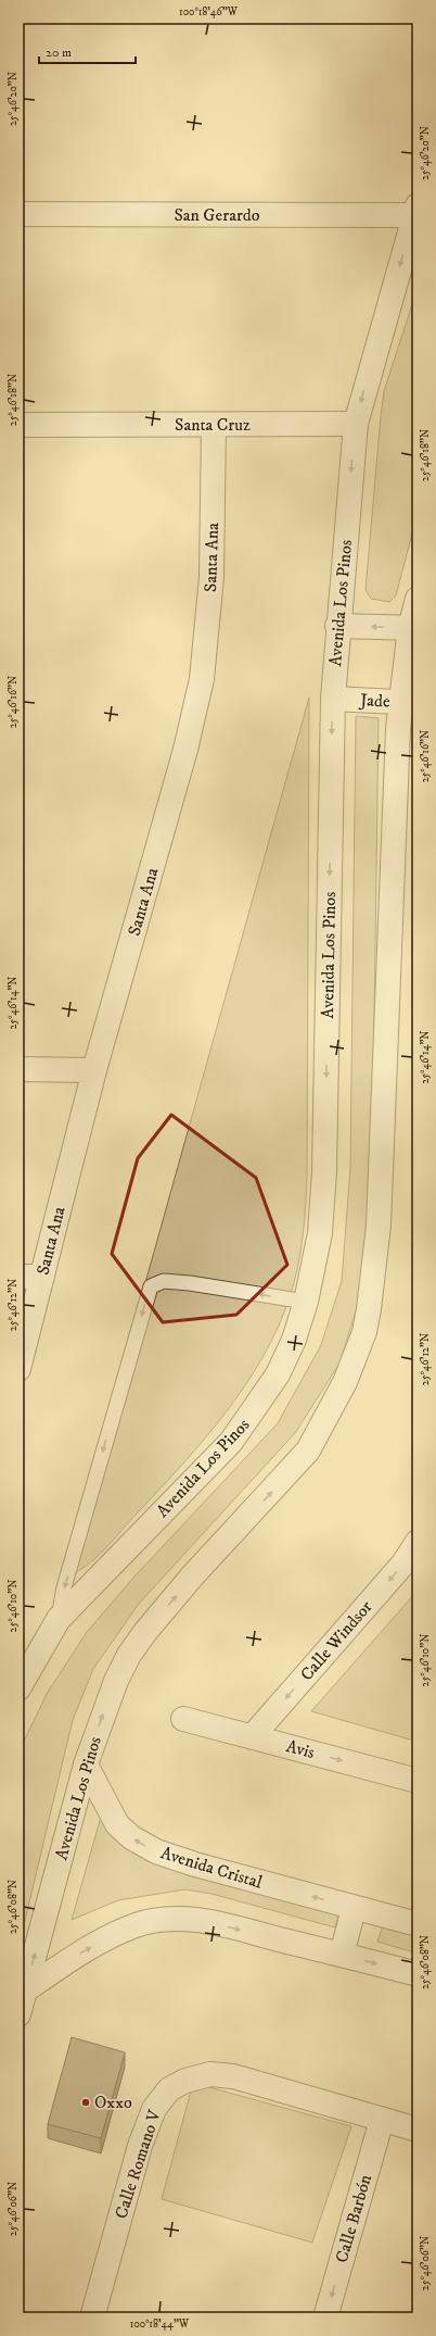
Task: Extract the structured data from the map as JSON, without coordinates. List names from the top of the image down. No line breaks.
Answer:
{"streets":{"street":["San Gerardo","Santa Cruz","Santa Ana","Avenida Los Pinos","Jade","Calle Windsor","Avis","Avenida Cristal","Calle Romano V","Calle Barbón"]},"crossings":[["San Gerardo","Avenida Los Pinos"],["Santa Cruz","Santa Ana"],["Santa Cruz","Avenida Los Pinos"],["Avenida Los Pinos","Jade"],["Avenida Los Pinos","Avenida Cristal"],["Calle Windsor","Avis"],["Calle Romano V","Calle Barbón"]],"one_way":["Calle Windsor","Avis","Avenida Cristal","Calle Barbón"],"places":["Oxxo"],"scale_bar":"20 m","coordinates":["100°18'46\"W","25°46'20\"N","25°46'18\"N","25°46'16\"N","25°46'14\"N","25°46'12\"N","25°46'10\"N","25°46'08\"N","25°46'06\"N","100°18'44\"W"]}
